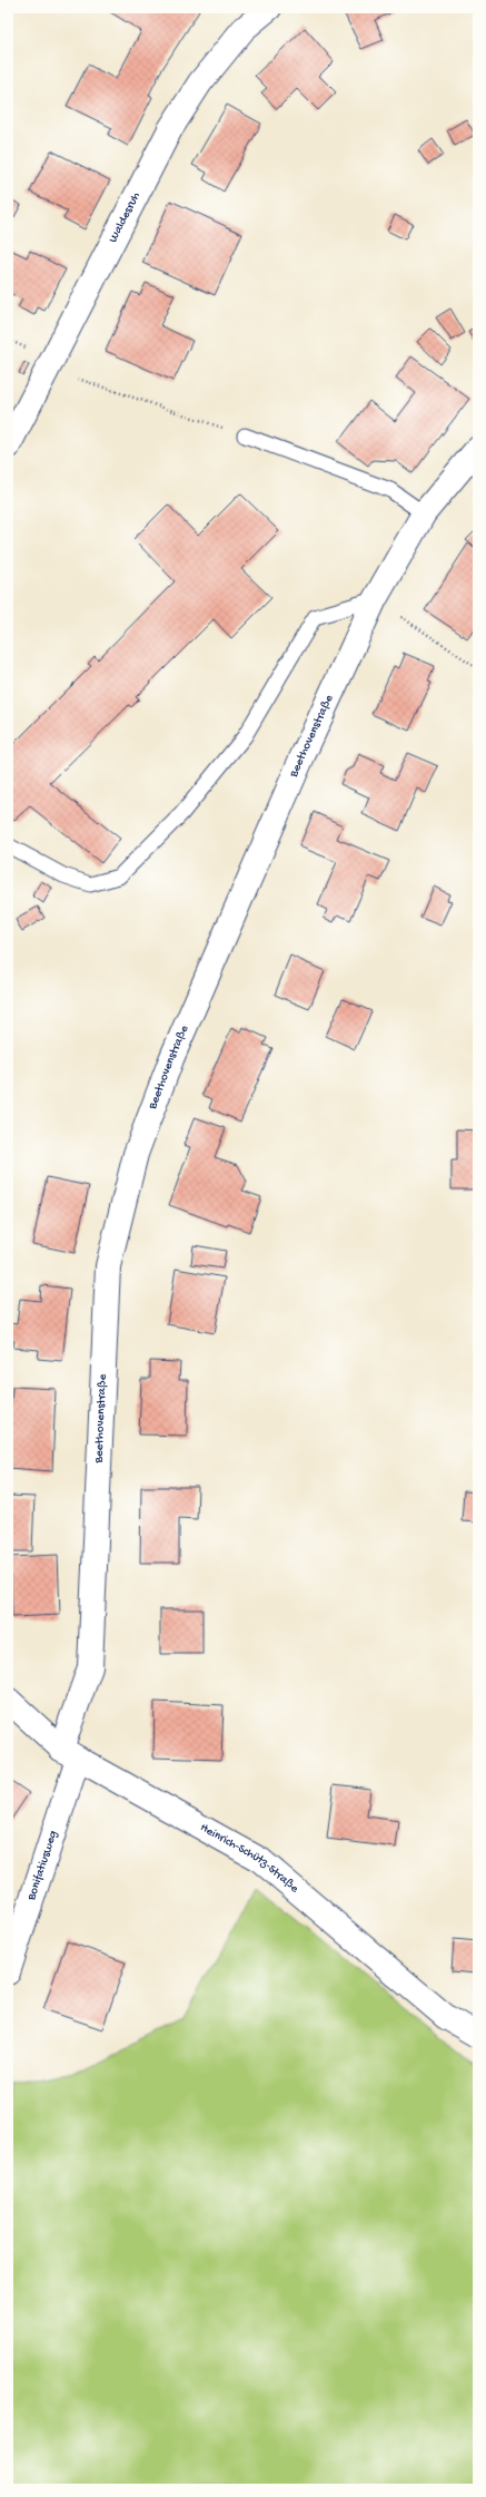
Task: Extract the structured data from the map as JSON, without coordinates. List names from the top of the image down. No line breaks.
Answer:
{"streets":{"street":["Waldesruh","Beethovenstraße","Heinrich-Schütz-Straße","Bonifatiusweg"]},"crossings":[["Beethovenstraße","Heinrich-Schütz-Straße"],["Beethovenstraße","Bonifatiusweg"],["Heinrich-Schütz-Straße","Bonifatiusweg"]]}
